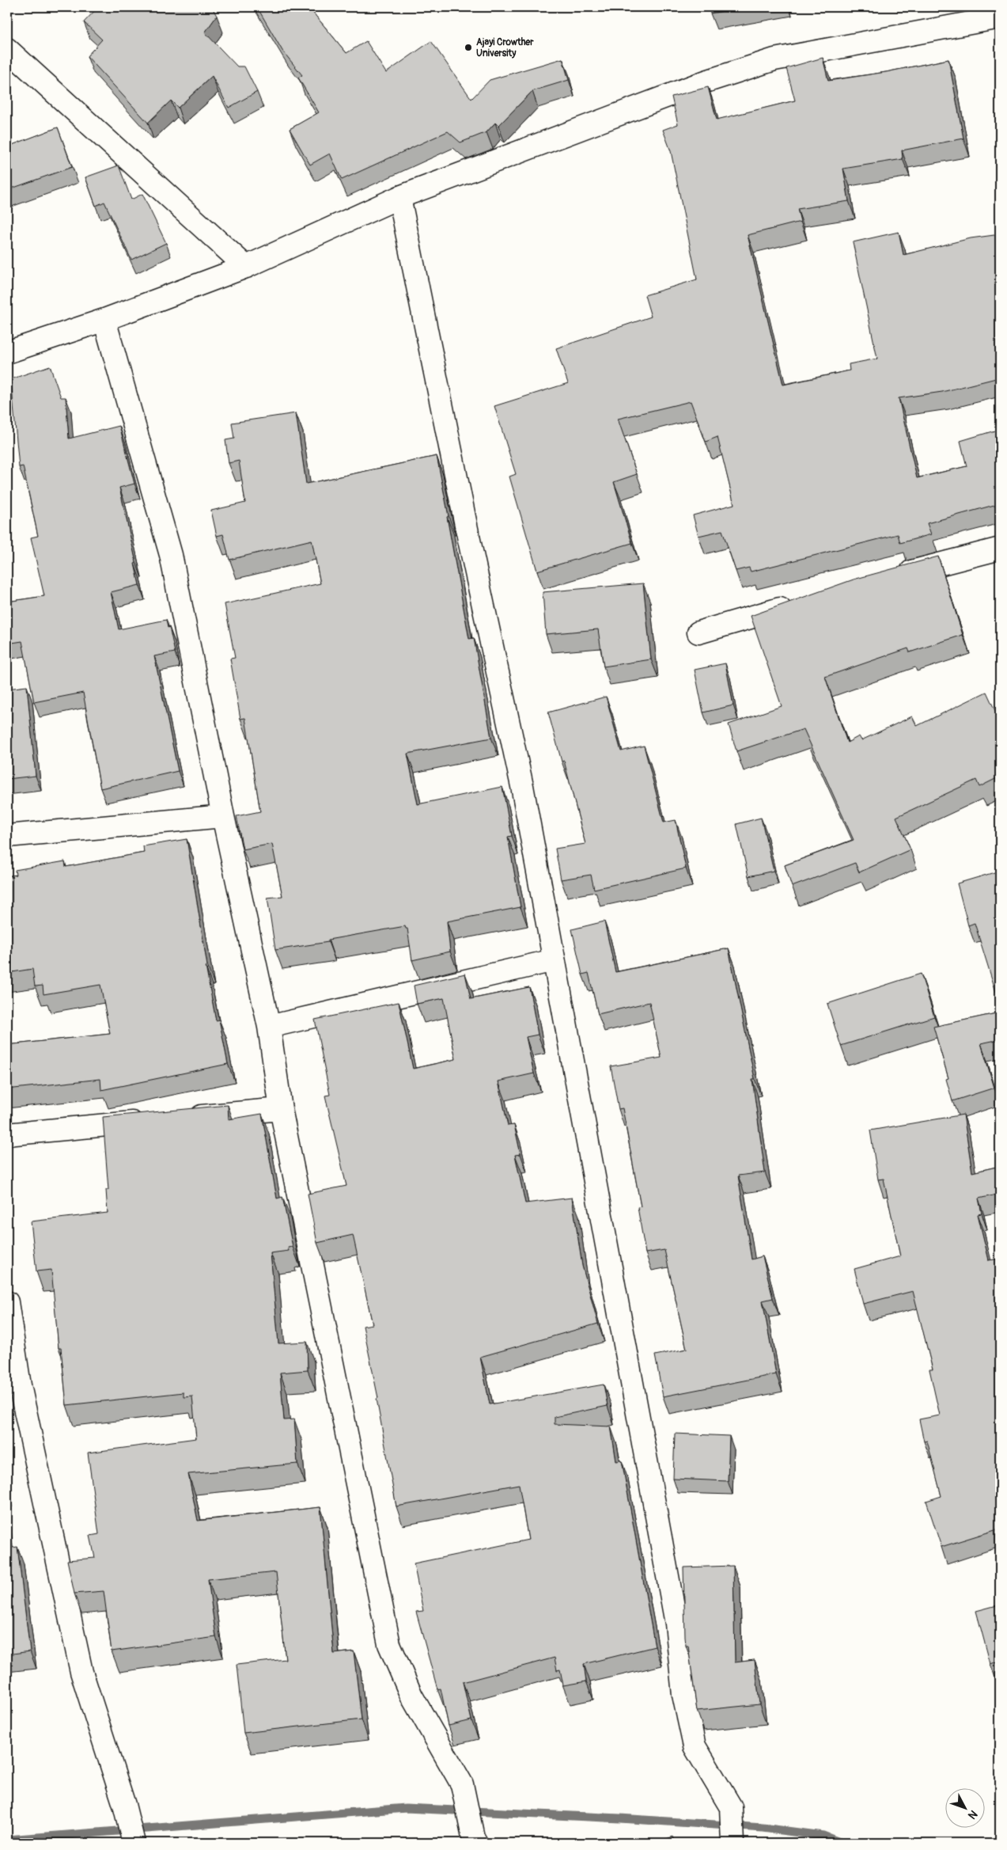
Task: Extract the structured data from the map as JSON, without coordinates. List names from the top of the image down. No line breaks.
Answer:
{"places":["Ajayi Crowther University"],"north":"bottom right"}
